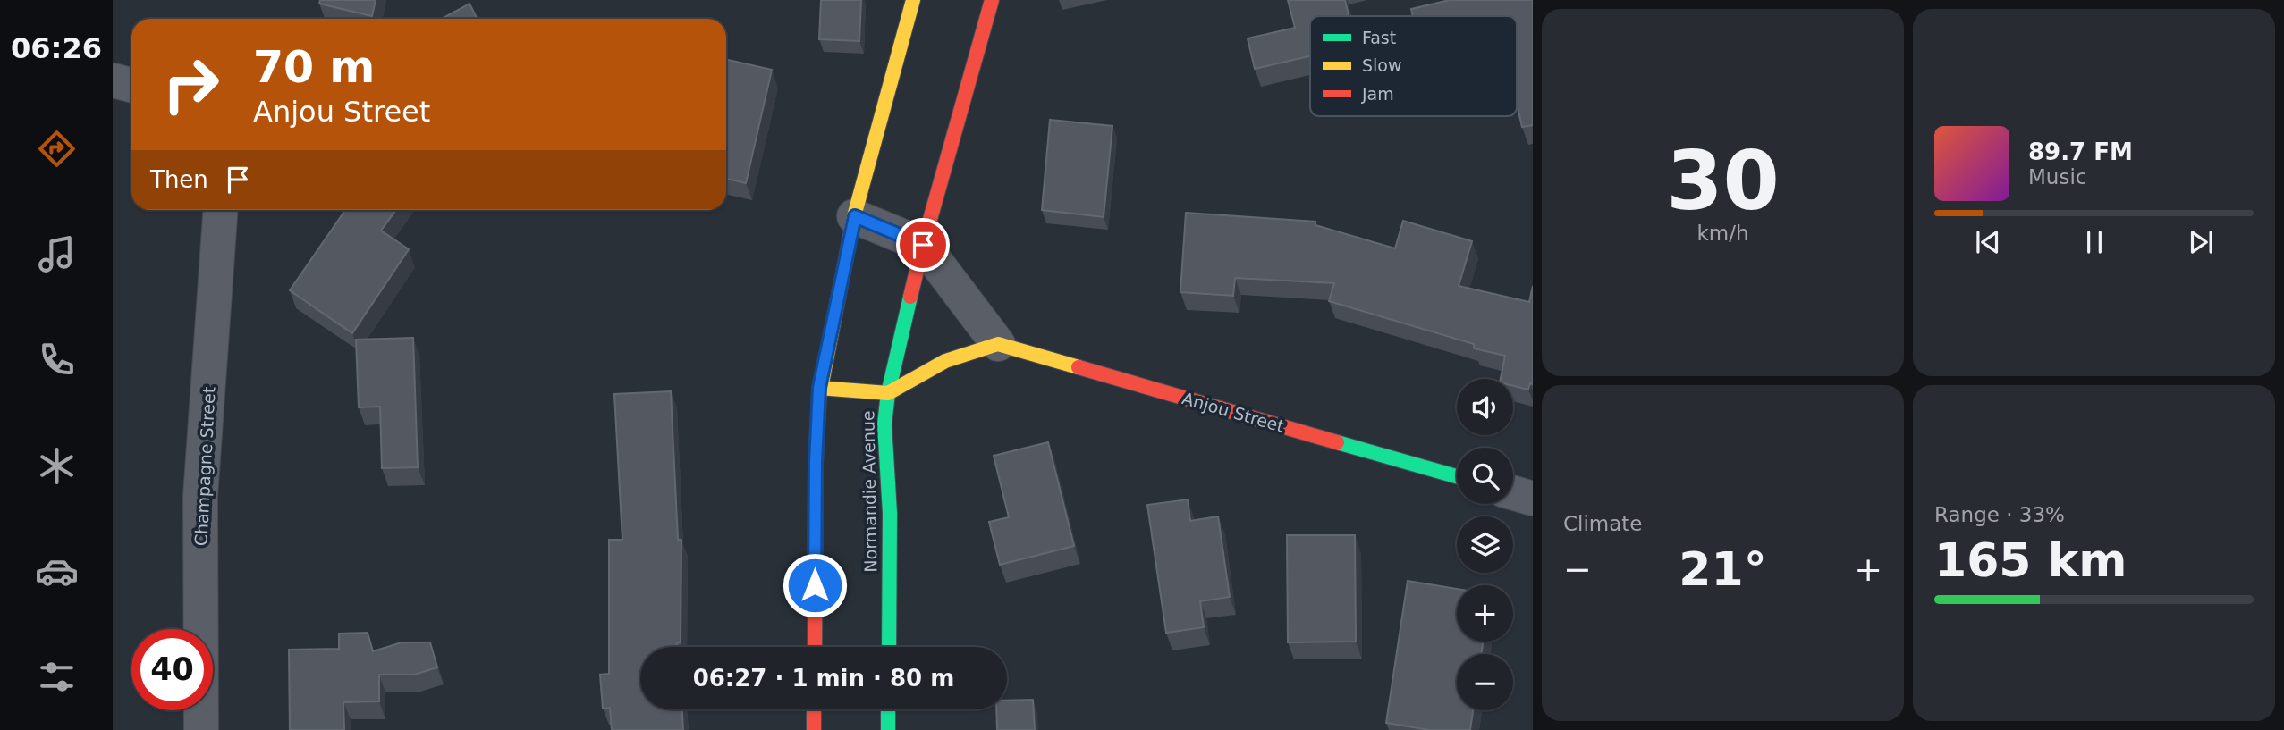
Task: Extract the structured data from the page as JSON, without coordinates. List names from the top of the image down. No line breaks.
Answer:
{"streets":{"street":["Anjou Street","Champagne Street","Normandie Avenue"]},"legend":["Fast","Slow","Jam"],"page":{"tabs":"06:26","tile":[["30","km/h"],"Climate",["Range · 33%","165 km"]],"turn":["70 m","Anjou Street"],"song":["89.7 FM","Music"],"then":"Then","map_buttons":["+","−"],"heat":["−","21°","+"],"limit":"40","trip":"06:27 · 1 min · 80 m"}}
